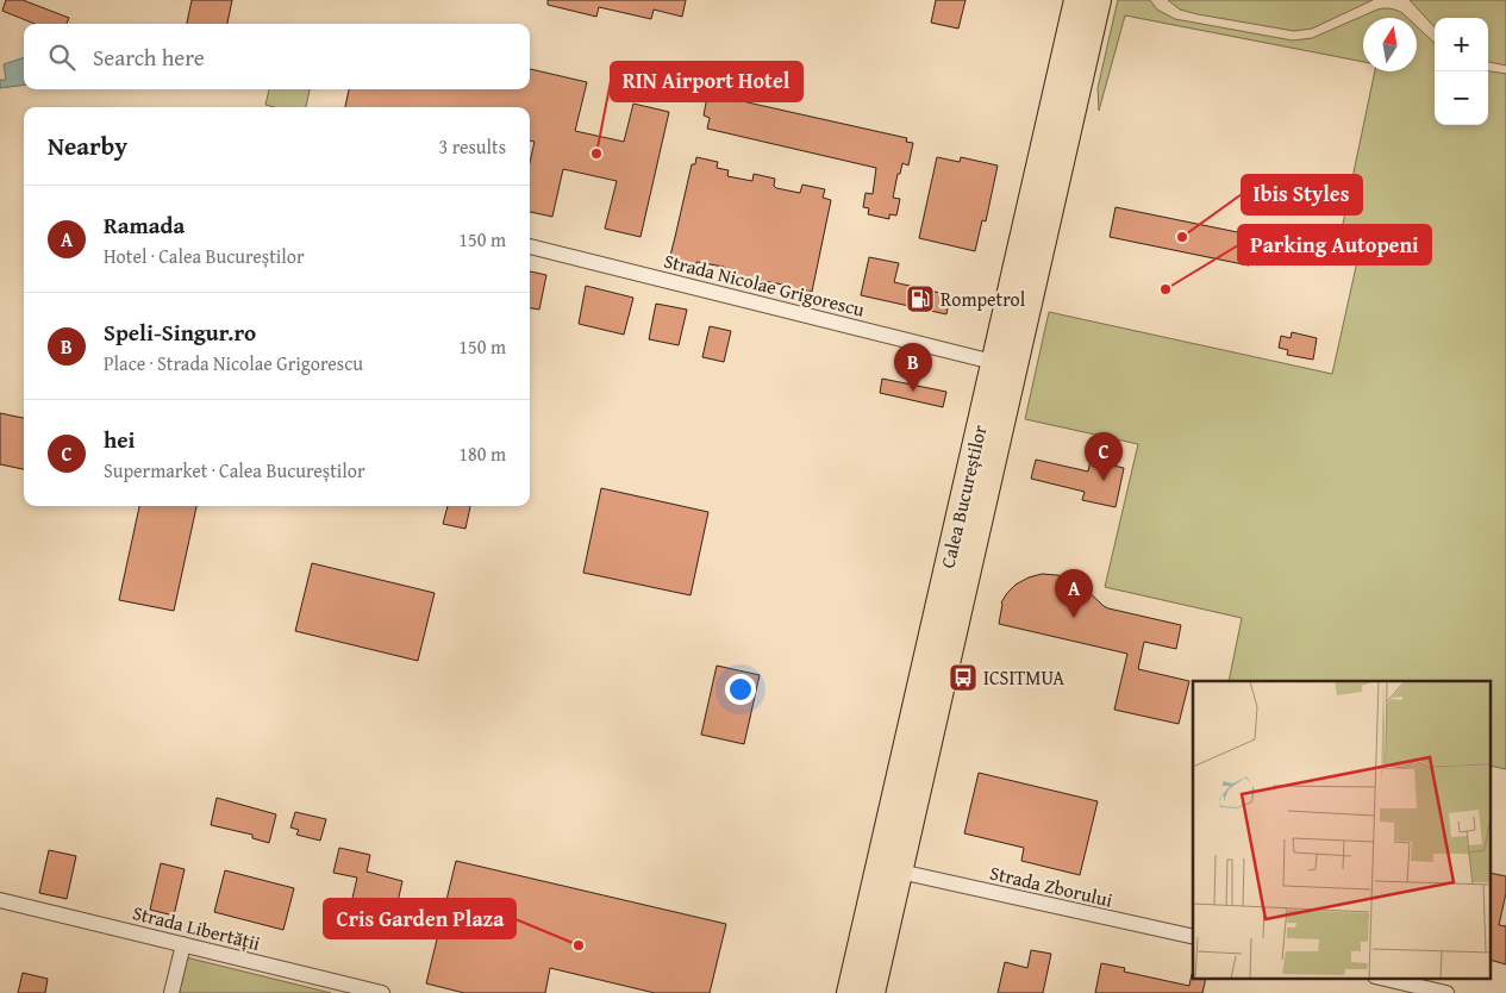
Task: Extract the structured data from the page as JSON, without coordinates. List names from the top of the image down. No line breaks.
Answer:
{"streets":{"highway":["Calea Bucureștilor"],"street":["Strada Nicolae Grigorescu","Strada Zborului","Strada Libertății"]},"crossings":[["Strada Nicolae Grigorescu","Calea Bucureștilor"],["Calea Bucureștilor","Strada Zborului"]],"places":{"other":["RIN Airport Hotel","Ibis Styles","Parking Autopeni","Cris Garden Plaza"],"fuel station":["Rompetrol"],"bus stop":["ICSITMUA"]},"north":"top","page":{"map_buttons":["+","−"],"search":"Search here","heading":["Nearby","3 results"],"list":[{"mark":"A","name":"Ramada","note":"Hotel · Calea Bucureștilor","value":"150 m"},{"mark":"B","name":"Speli-Singur.ro","note":"Place · Strada Nicolae Grigorescu","value":"150 m"},{"mark":"C","name":"hei","note":"Supermarket · Calea Bucureștilor","value":"180 m"}],"pins":["B","C","A"]}}
